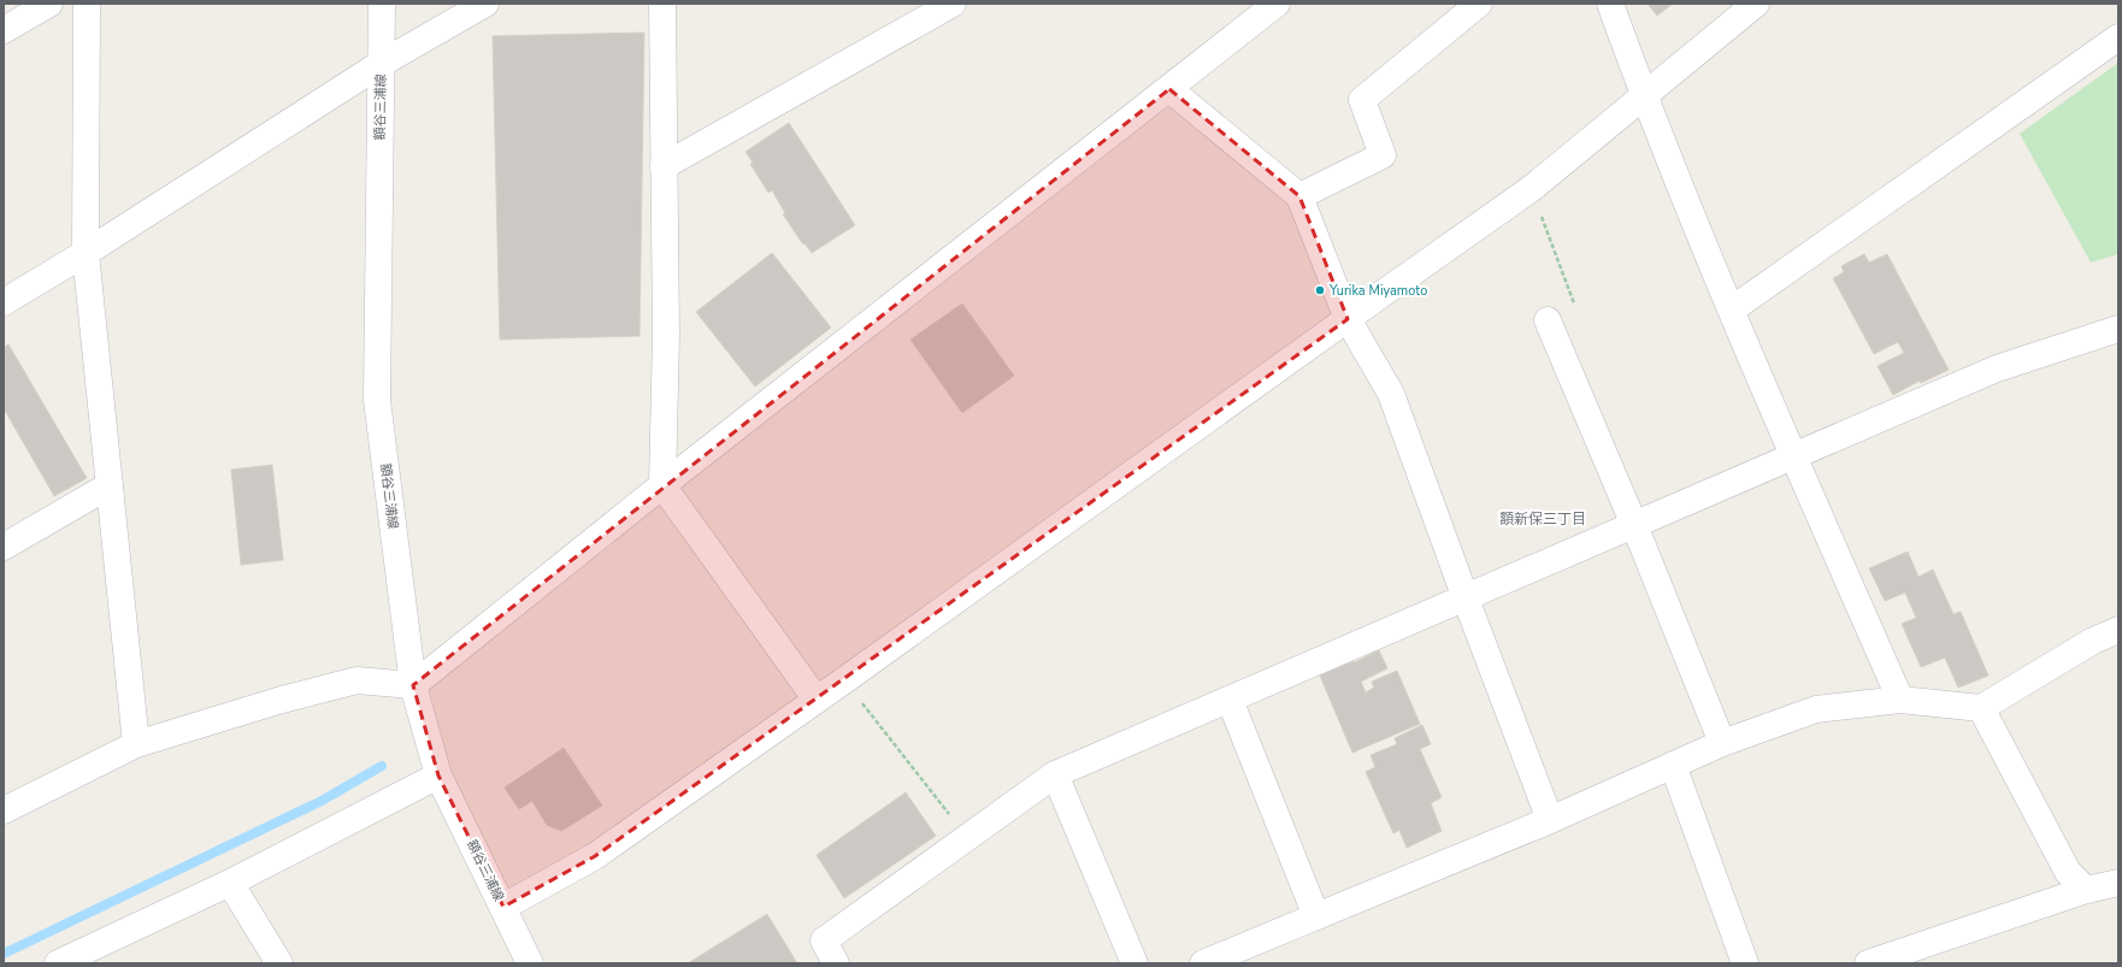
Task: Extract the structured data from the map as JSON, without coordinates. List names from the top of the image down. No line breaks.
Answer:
{"streets":{"street":["額谷三浦線"]},"districts":["額新保三丁目"],"places":["Yurika Miyamoto"]}
